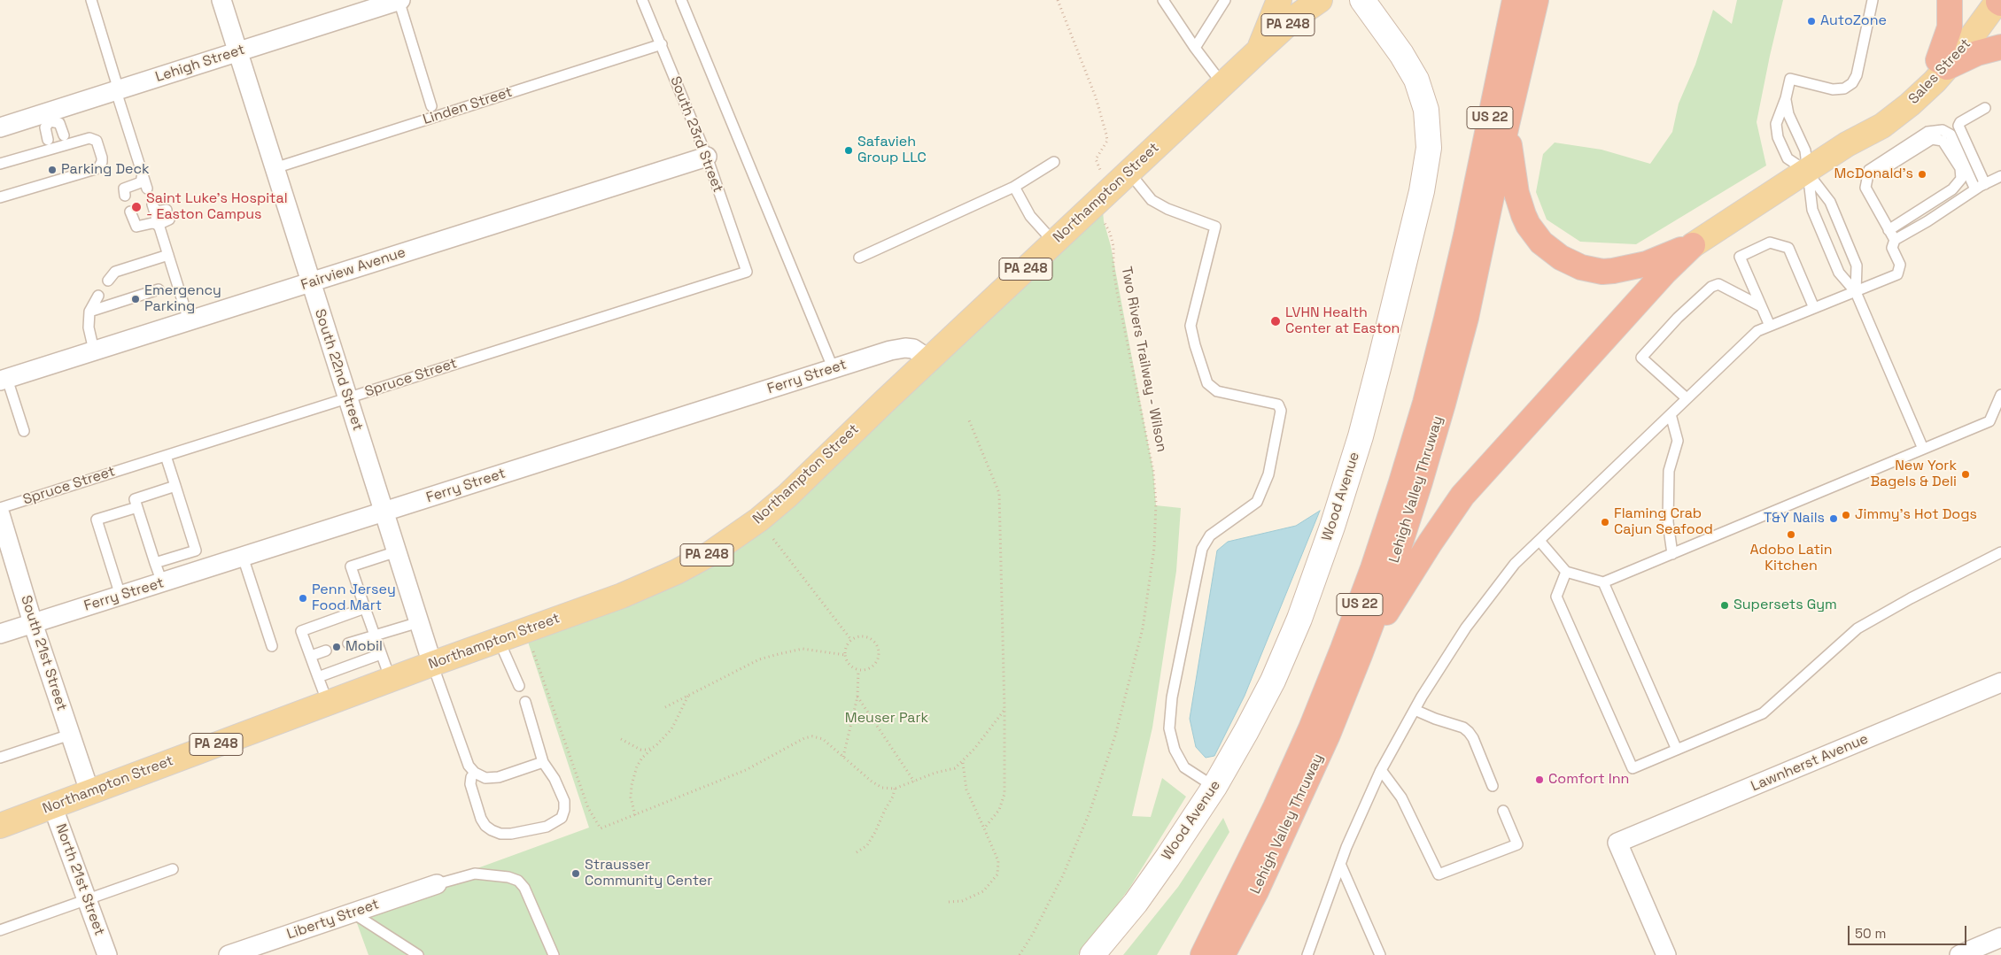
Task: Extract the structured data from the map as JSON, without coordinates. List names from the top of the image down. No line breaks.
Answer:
{"streets":{"highway":["US 22","Lehigh Valley Thruway"],"main road":["PA 248","Sales Street","Northampton Street","Wood Avenue"],"street":["Lehigh Street","Fairview Avenue","South 22nd Street","Ferry Street","South 21st Street","Lawnherst Avenue","North 21st Street","Liberty Street"],"lane":["Linden Street","South 23rd Street","Spruce Street"],"path":["Two Rivers Trailway - Wilson"]},"crossings":[["Lehigh Street","South 22nd Street"],["Linden Street","South 23rd Street"],["Linden Street","South 22nd Street"],["South 23rd Street","Fairview Avenue"],["South 23rd Street","Spruce Street"],["Northampton Street","South 22nd Street"],["Northampton Street","Ferry Street"],["Northampton Street","South 21st Street"],["Northampton Street","North 21st Street"],["Fairview Avenue","South 22nd Street"],["South 22nd Street","Ferry Street"],["South 22nd Street","Spruce Street"],["Ferry Street","South 21st Street"]],"parks":["Meuser Park"],"places":["AutoZone","Safavieh Group LLC","Parking Deck","McDonald's","Saint Luke's Hospital - Easton Campus","Emergency Parking","LVHN Health Center at Easton","New York Bagels & Deli","Jimmy's Hot Dogs","T&Y Nails","Flaming Crab Cajun Seafood","Adobo Latin Kitchen","Penn Jersey Food Mart","Supersets Gym","Mobil","Comfort Inn","Strausser Community Center"],"scale_bar":"50 m"}
